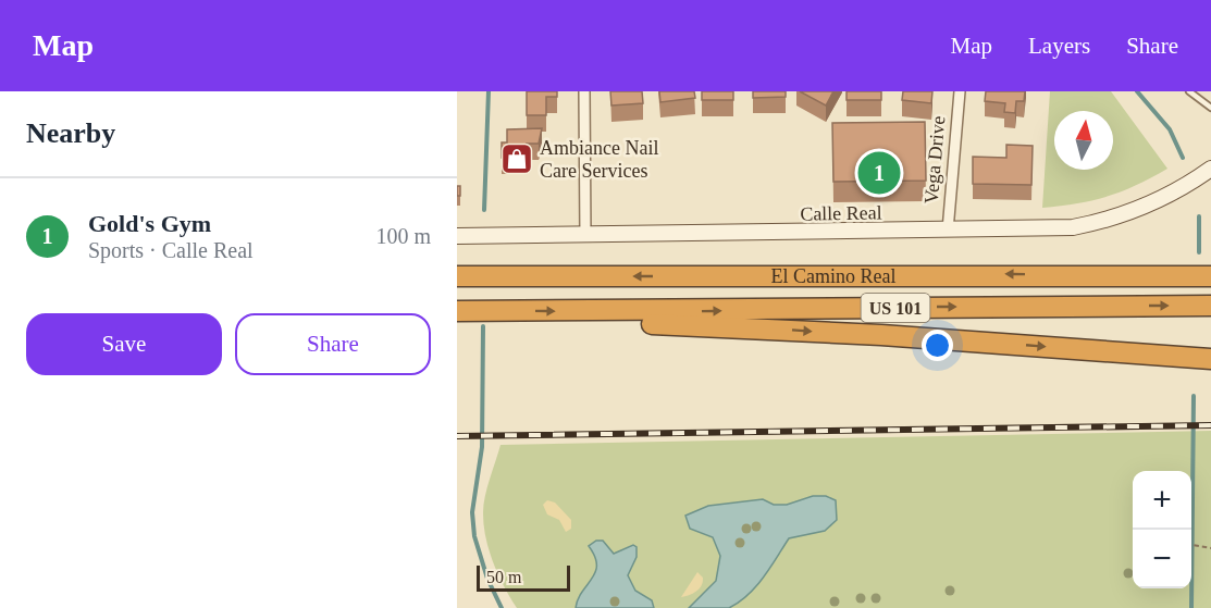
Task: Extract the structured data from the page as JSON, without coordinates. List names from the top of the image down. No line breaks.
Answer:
{"streets":{"highway":["El Camino Real","US 101"],"main road":["Calle Real"],"street":["Vega Drive"]},"crossings":[["Vega Drive","Calle Real"]],"places":{"shop":["Ambiance Nail Care Services"]},"scale_bar":"50 m","north":"top","page":{"header":"Map","nav":["Map","Layers","Share"],"heading":"Nearby","pins":"1","list":[{"mark":"1","name":"Gold's Gym","note":"Sports · Calle Real","value":"100 m"}],"buttons":["Save","Share"],"map_buttons":["+","−"],"scale":"50 m"}}
